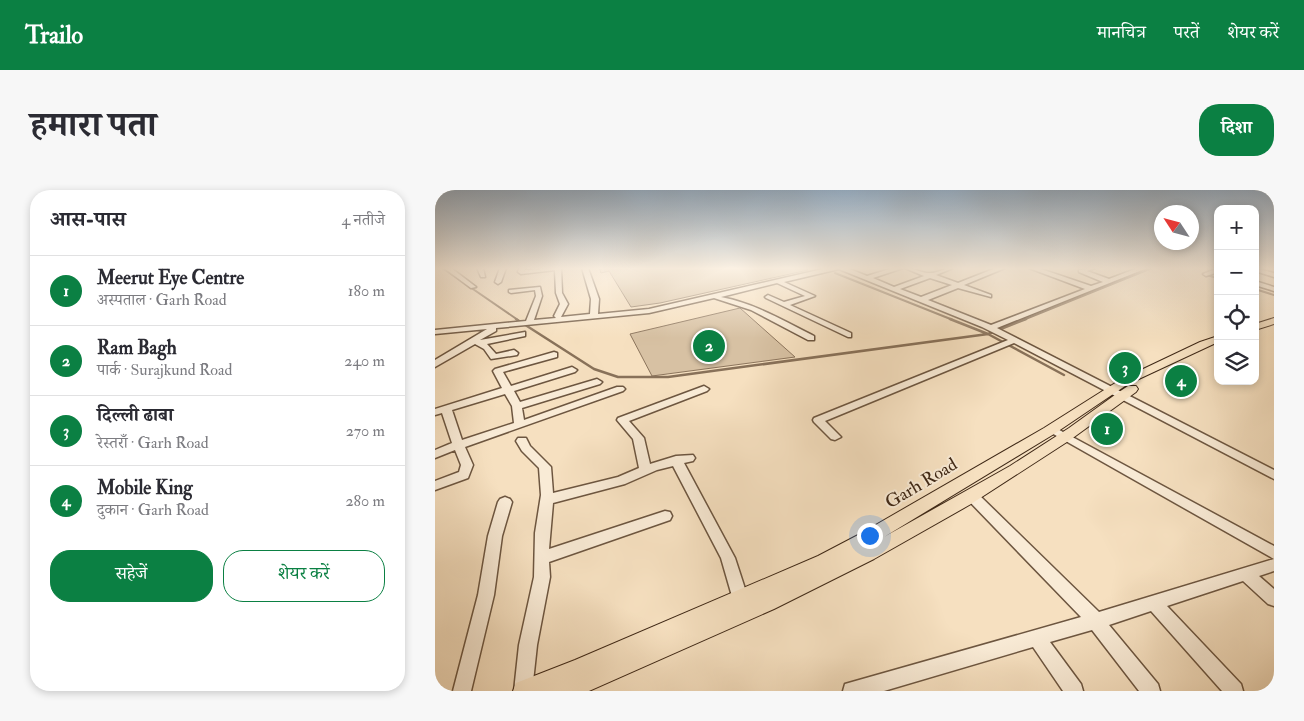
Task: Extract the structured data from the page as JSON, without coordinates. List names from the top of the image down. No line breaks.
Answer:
{"streets":{"main road":["Garh Road"]},"north":"top left","page":{"header":"Trailo","nav":["मानचित्र","परतें","शेयर करें"],"title":"हमारा पता","buttons":["दिशा",["सहेजें","शेयर करें"]],"heading":["आस-पास","4 नतीजे"],"map_buttons":["+","−"],"list":[{"mark":"1","name":"Meerut Eye Centre","note":"अस्पताल · Garh Road","value":"180 m"},{"mark":"2","name":"Ram Bagh","note":"पार्क · Surajkund Road","value":"240 m"},{"mark":"3","name":"दिल्ली ढाबा","note":"रेस्तराँ · Garh Road","value":"270 m"},{"mark":"4","name":"Mobile King","note":"दुकान · Garh Road","value":"280 m"}],"pins":["2","3","4","1"]}}
